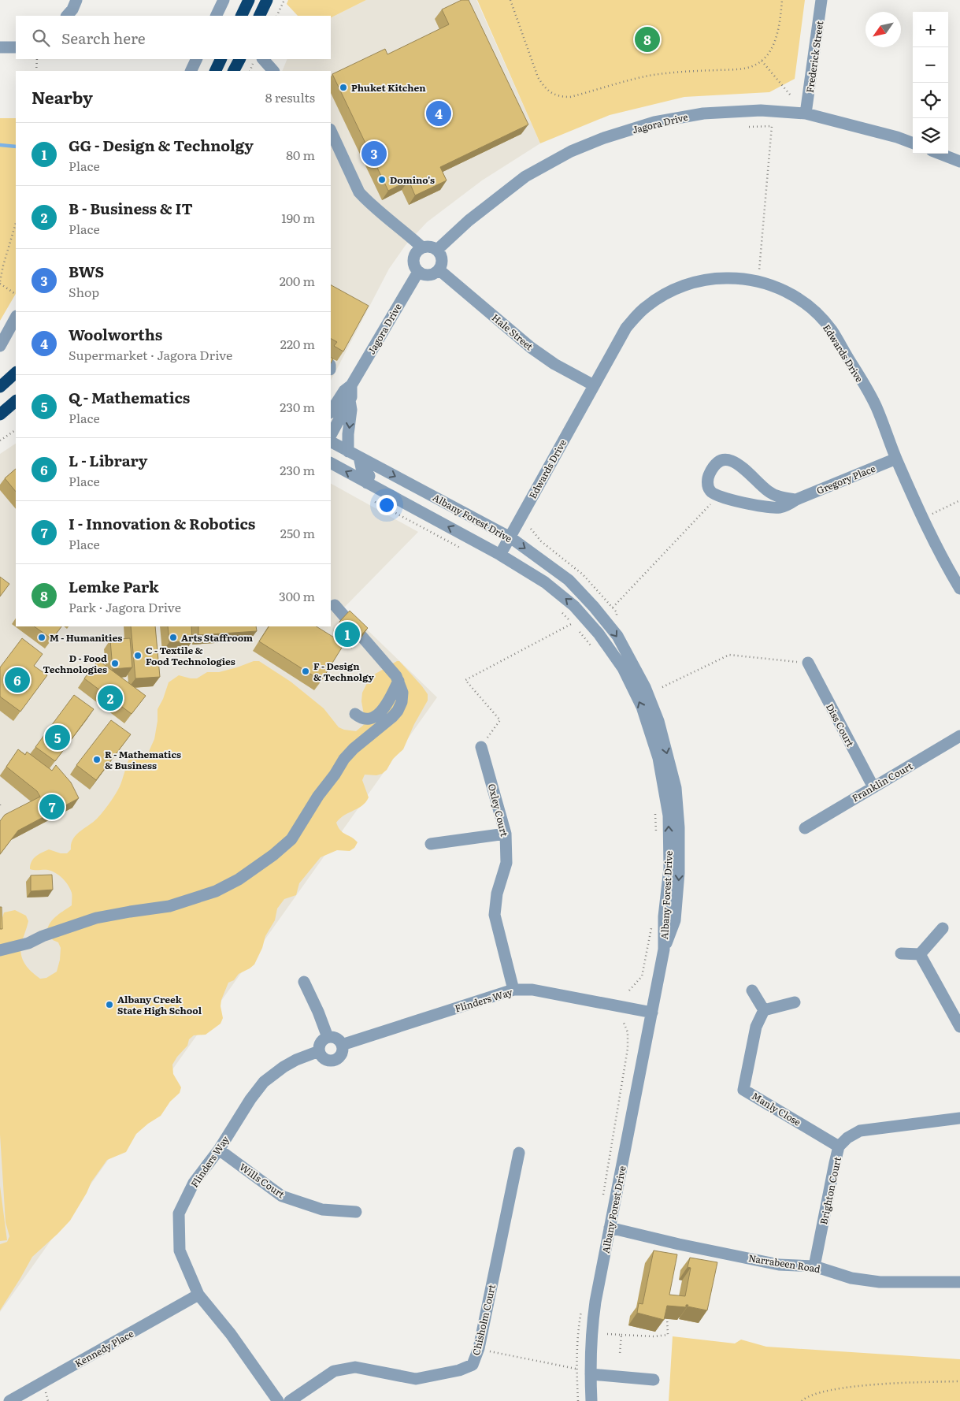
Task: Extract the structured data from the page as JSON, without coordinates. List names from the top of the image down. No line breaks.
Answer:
{"streets":{"street":["Frederick Street","Jagora Drive","Hale Street","Edwards Drive","Gregory Place","Albany Forest Drive","Diss Court","Franklin Court","Oxley Court","Flinders Way","Manly Close","Wills Court","Brighton Court","Narrabeen Road","Chisholm Court","Kennedy Place"]},"crossings":[["Frederick Street","Jagora Drive"],["Jagora Drive","Hale Street"],["Hale Street","Edwards Drive"],["Edwards Drive","Gregory Place"],["Edwards Drive","Albany Forest Drive"],["Albany Forest Drive","Flinders Way"],["Albany Forest Drive","Narrabeen Road"],["Diss Court","Franklin Court"],["Oxley Court","Flinders Way"],["Flinders Way","Wills Court"],["Flinders Way","Kennedy Place"],["Manly Close","Brighton Court"],["Brighton Court","Narrabeen Road"]],"places":["Phuket Kitchen","Domino's","M - Humanities","Arts Staffroom","C - Textile & Food Technologies","D - Food Technologies","F - Design & Technolgy","R - Mathematics & Business","Albany Creek State High School"],"north":"bottom left","page":{"map_buttons":["+","−"],"search":"Search here","pins":["8","4","3","1","6","2","5","7"],"heading":["Nearby","8 results"],"list":[{"mark":"1","name":"GG - Design & Technolgy","note":"Place","value":"80 m"},{"mark":"2","name":"B - Business & IT","note":"Place","value":"190 m"},{"mark":"3","name":"BWS","note":"Shop","value":"200 m"},{"mark":"4","name":"Woolworths","note":"Supermarket · Jagora Drive","value":"220 m"},{"mark":"5","name":"Q - Mathematics","note":"Place","value":"230 m"},{"mark":"6","name":"L - Library","note":"Place","value":"230 m"},{"mark":"7","name":"I - Innovation & Robotics","note":"Place","value":"250 m"},{"mark":"8","name":"Lemke Park","note":"Park · Jagora Drive","value":"300 m"}]}}
